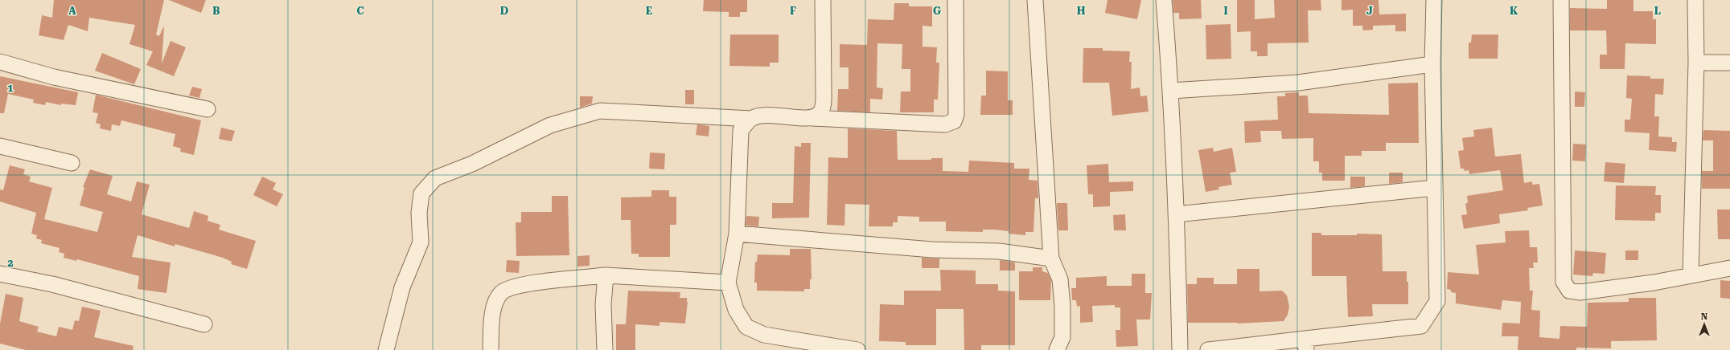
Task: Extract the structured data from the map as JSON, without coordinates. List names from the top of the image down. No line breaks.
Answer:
{"north":"top","grid":{"columns":["A","B","C","D","E","F","G","H","I","J","K","L"],"rows":["1","2"]}}
